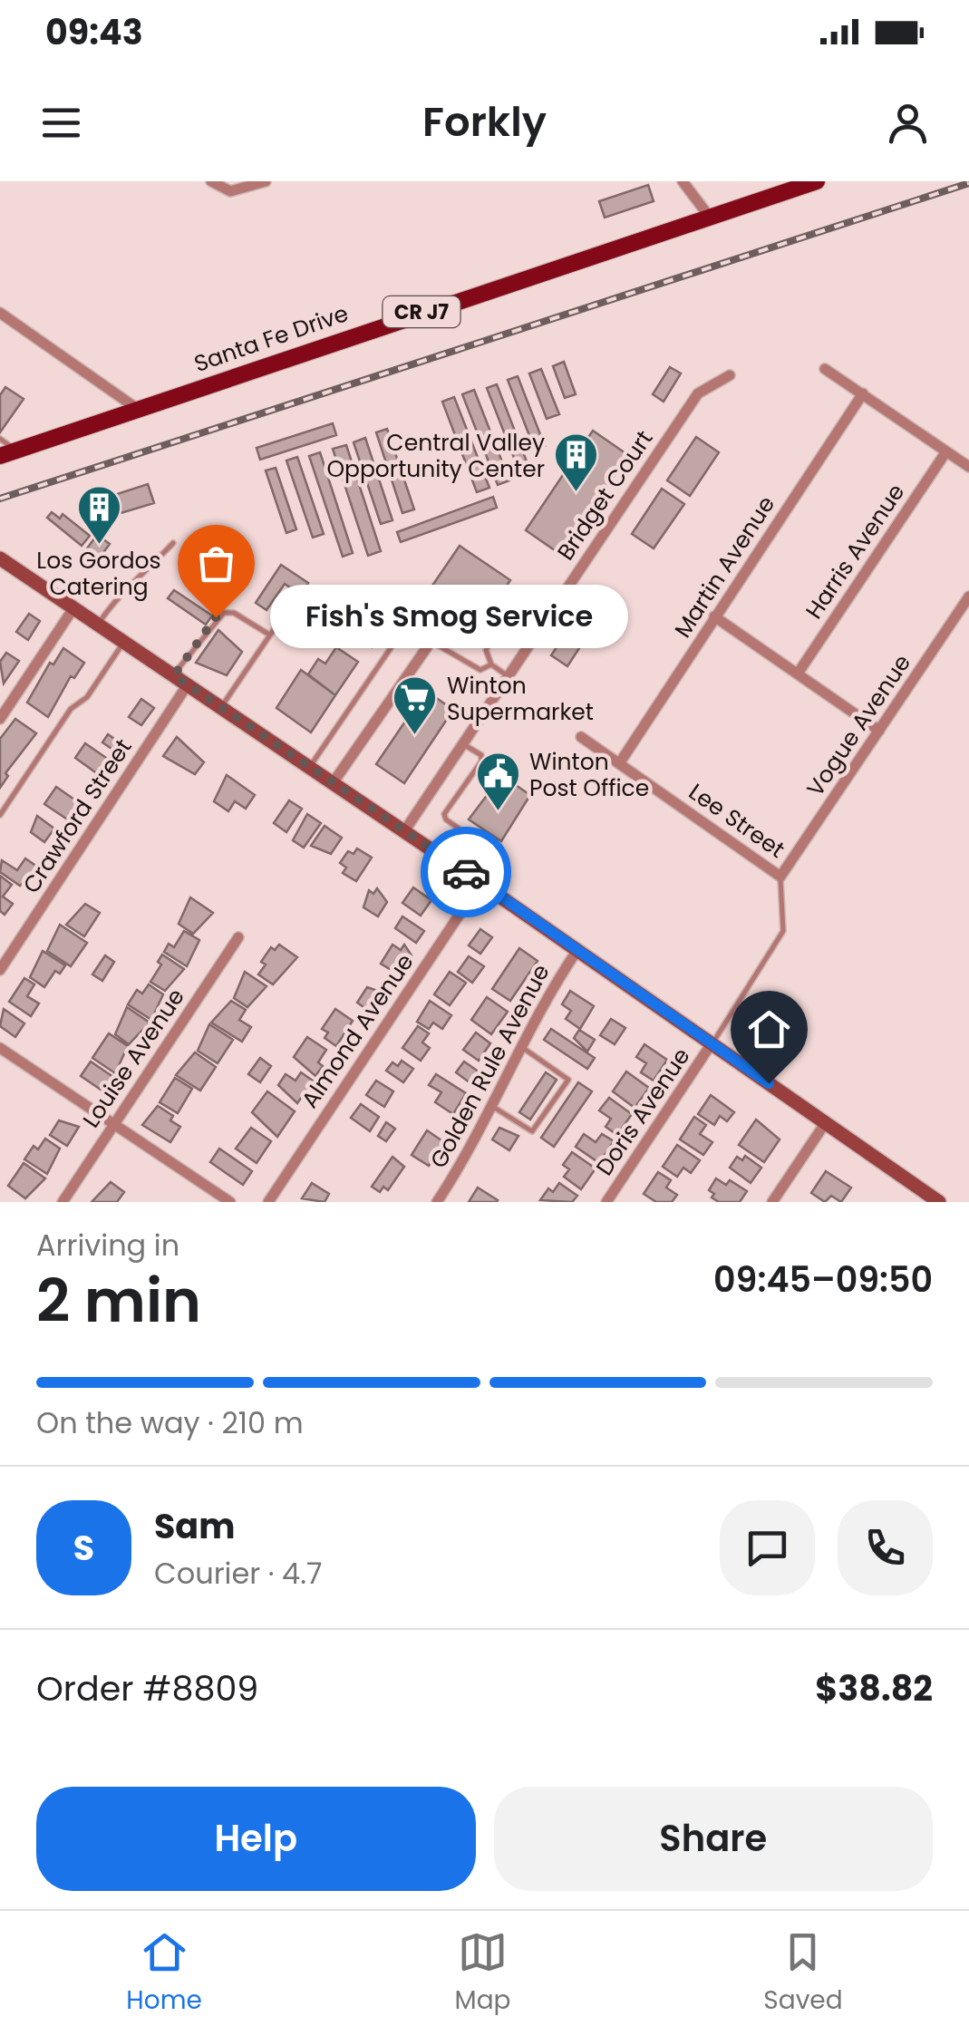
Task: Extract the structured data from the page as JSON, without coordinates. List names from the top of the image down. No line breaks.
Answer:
{"streets":{"main road":["CR J7","Santa Fe Drive"],"street":["Bridget Court","Harris Avenue","Martin Avenue","Vogue Avenue","Crawford Street","Lee Street","Almond Avenue","Louise Avenue","Golden Rule Avenue","Doris Avenue"]},"crossings":[["Martin Avenue","Lee Street"],["Vogue Avenue","Lee Street"]],"places":{"building":["Central Valley Opportunity Center","Los Gordos Catering"],"other":["Fish's Smog Service"],"supermarket":["Winton Supermarket"],"public building":["Winton Post Office"]},"page":{"status":"09:43","header":"Forkly","bubble":"Fish's Smog Service","heading":["2 min","Arriving in","09:45–09:50"],"panel":["Sam","Courier · 4.7","Order #8809","$38.82"],"bar":"On the way · 210 m","round":"S","buttons":["Help","Share"],"tabs":["Home","Map","Saved"]}}
